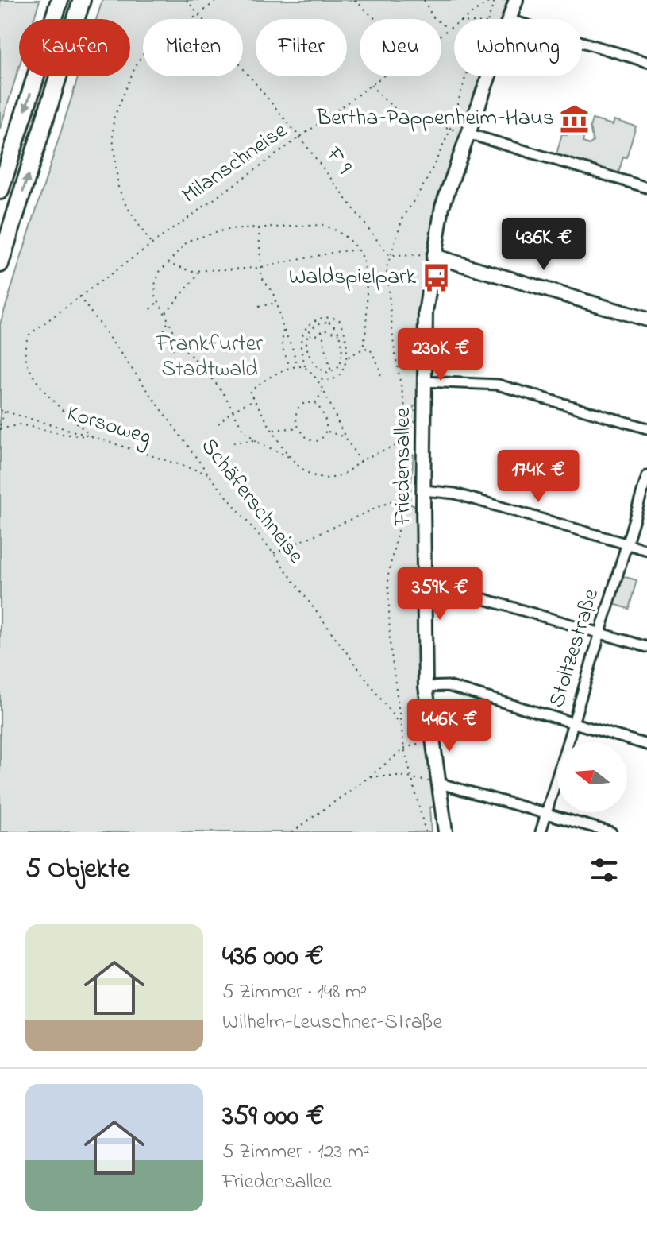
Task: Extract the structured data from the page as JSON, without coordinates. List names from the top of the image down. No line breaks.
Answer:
{"streets":{"street":["Friedensallee","Stoltzestraße"],"path":["F 9","Milanschneise","Korsoweg","Schäferschneise"]},"crossings":[["F 9","Milanschneise"],["Milanschneise","Korsoweg"],["Milanschneise","Schäferschneise"],["Korsoweg","Schäferschneise"]],"parks":["Frankfurter Stadtwald"],"places":{"museum":["Bertha-Pappenheim-Haus"],"bus stop":["Waldspielpark"]},"north":"left","page":{"chip":["Kaufen","Mieten","Filter","Neu","Wohnung"],"price":["436K €","230K €","174K €","359K €","446K €"],"heading":"5 Objekte","list":[{"name":"436 000 €","note":"5 Zimmer · 148 m² · Wilhelm-Leuschner-Straße"},{"name":"359 000 €","note":"5 Zimmer · 123 m² · Friedensallee"}]}}
